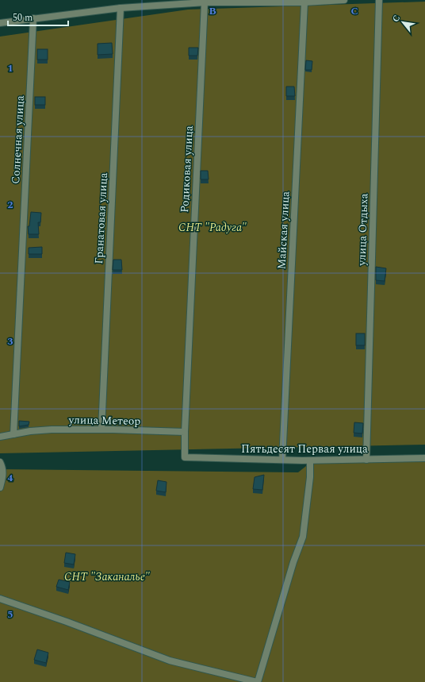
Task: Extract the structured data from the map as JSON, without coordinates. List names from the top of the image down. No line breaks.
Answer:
{"streets":{"street":["Солнечная улица","Родиковая улица","Гранатовая улица","улица Отдыха","Майская улица","улица Метеор","Пятьдесят Первая улица"]},"crossings":[["Солнечная улица","улица Метеор"],["Родиковая улица","улица Метеор"],["Родиковая улица","Пятьдесят Первая улица"],["Гранатовая улица","улица Метеор"],["улица Отдыха","Пятьдесят Первая улица"],["Майская улица","Пятьдесят Первая улица"],["улица Метеор","Пятьдесят Первая улица"]],"parks":["СНТ \"Радуга\"","СНТ \"Заканалье\""],"scale_bar":"50 m","north":"top left","grid":{"columns":["B","C"],"rows":["1","2","3","4","5"]}}
